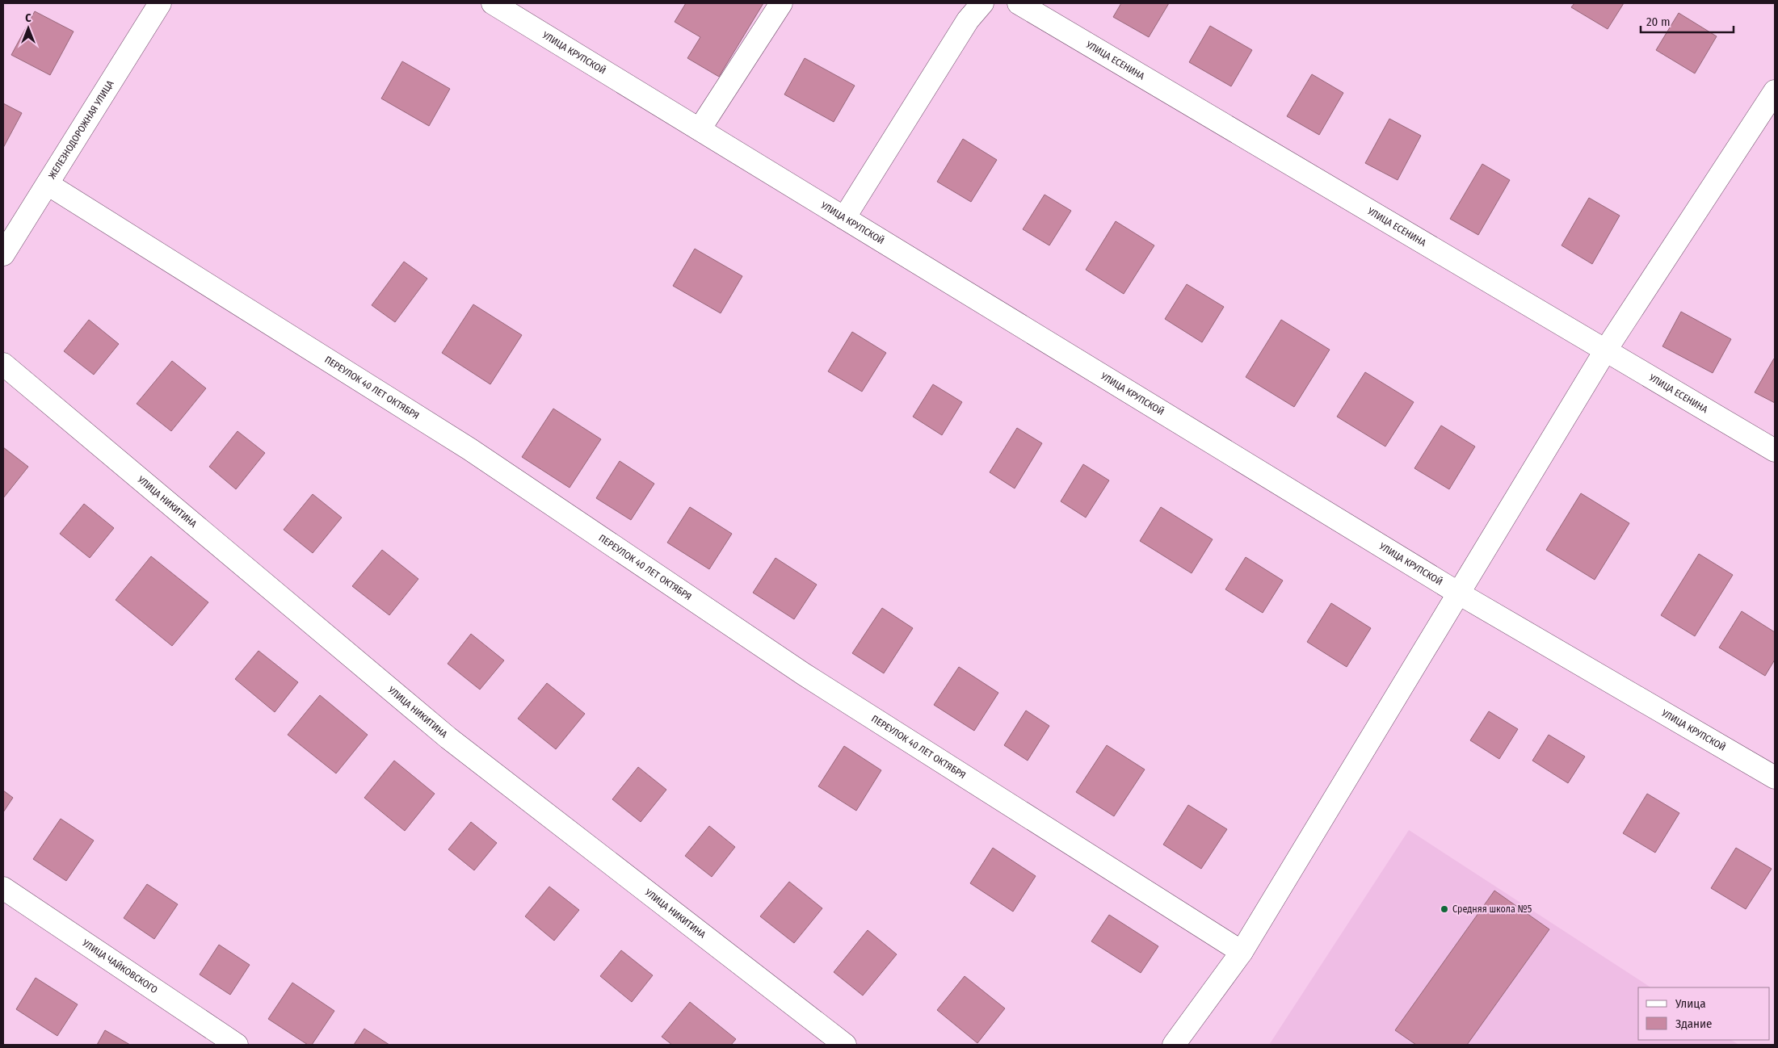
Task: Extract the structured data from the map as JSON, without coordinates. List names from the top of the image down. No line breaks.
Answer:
{"streets":{"street":["УЛИЦА КРУПСКОЙ","УЛИЦА ЕСЕНИНА","ЖЕЛЕЗНОДОРОЖНАЯ УЛИЦА","ПЕРЕУЛОК 40 ЛЕТ ОКТЯБРЯ","УЛИЦА НИКИТИНА","УЛИЦА ЧАЙКОВСКОГО"]},"crossings":[["ЖЕЛЕЗНОДОРОЖНАЯ УЛИЦА","ПЕРЕУЛОК 40 ЛЕТ ОКТЯБРЯ"]],"places":["Средняя школа №5"],"legend":["Улица","Здание"],"scale_bar":"20 m","north":"top"}
